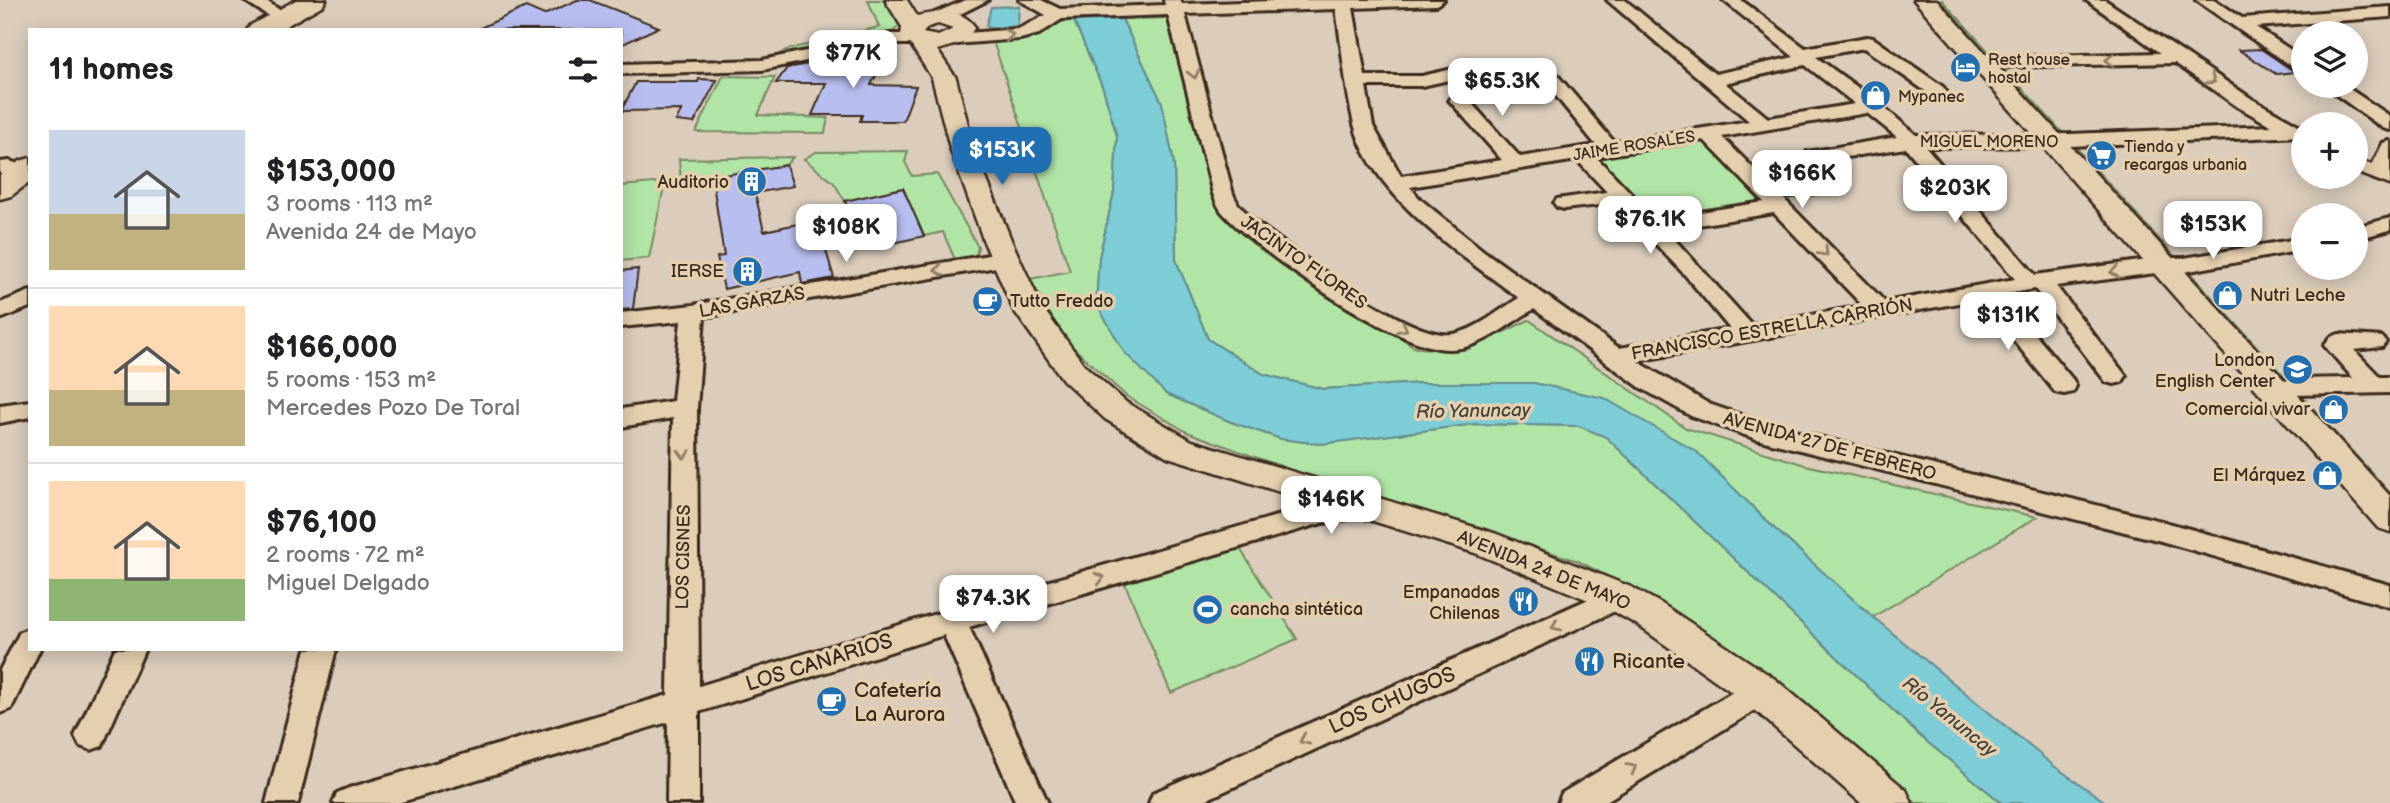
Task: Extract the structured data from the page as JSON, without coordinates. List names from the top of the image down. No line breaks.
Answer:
{"streets":{"main road":["AVENIDA 24 DE MAYO"],"street":["MIGUEL MORENO","JAIME ROSALES","JACINTO FLORES","LAS GARZAS","FRANCISCO ESTRELLA CARRIÓN","AVENIDA 27 DE FEBRERO","LOS CISNES","LOS CANARIOS","LOS CHUGOS"]},"crossings":[["MIGUEL MORENO","JAIME ROSALES"],["JAIME ROSALES","AVENIDA 27 DE FEBRERO"],["JACINTO FLORES","AVENIDA 27 DE FEBRERO"],["LAS GARZAS","LOS CISNES"],["LAS GARZAS","AVENIDA 24 DE MAYO"],["FRANCISCO ESTRELLA CARRIÓN","AVENIDA 27 DE FEBRERO"],["LOS CISNES","LOS CANARIOS"],["AVENIDA 24 DE MAYO","LOS CANARIOS"],["AVENIDA 24 DE MAYO","LOS CHUGOS"]],"one_way":["JACINTO FLORES","LAS GARZAS","LOS CISNES","LOS CHUGOS"],"water":["Río Yanuncay"],"places":{"hotel":["Rest house hostal"],"shop":["Mypanec","Nutri Leche","Comercial vivar","El Márquez"],"supermarket":["Tienda y recargas urbania"],"building":["Auditorio","IERSE"],"cafe":["Tutto Freddo","Cafetería La Aurora"],"school or university":["London English Center"],"restaurant":["Empanadas Chilenas","Ricante"],"sports":["cancha sintética"]},"page":{"map_buttons":["+","−"],"heading":"11 homes","price":["$77K","$65.3K","$153K","$166K","$203K","$76.1K","$153K","$108K","$131K","$146K","$74.3K"],"list":[{"name":"$153,000","note":"3 rooms · 113 m² · Avenida 24 de Mayo"},{"name":"$166,000","note":"5 rooms · 153 m² · Mercedes Pozo De Toral"},{"name":"$76,100","note":"2 rooms · 72 m² · Miguel Delgado"}]}}
